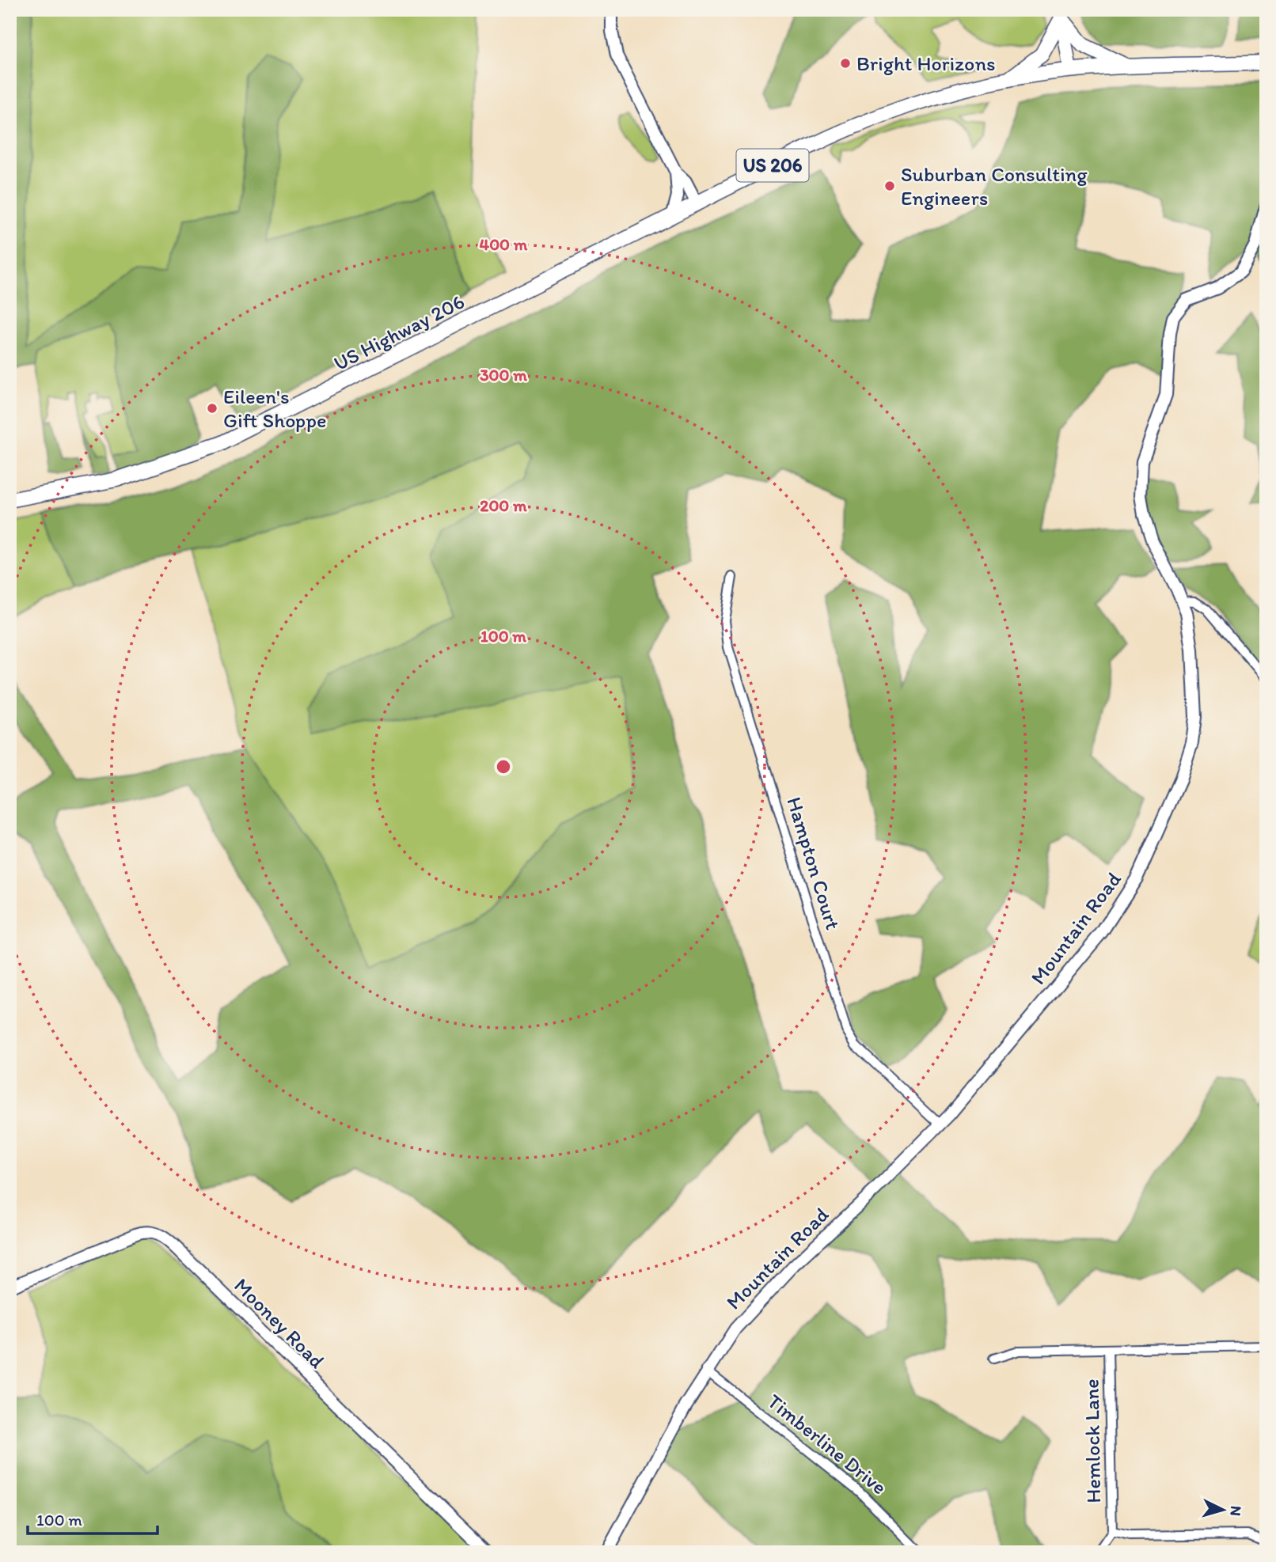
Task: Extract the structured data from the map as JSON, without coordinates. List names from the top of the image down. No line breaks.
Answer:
{"streets":{"highway":["US 206","US Highway 206"],"street":["Hampton Court","Mountain Road","Mooney Road","Hemlock Lane","Timberline Drive"]},"crossings":[["US 206","US Highway 206"],["Hampton Court","Mountain Road"],["Mountain Road","Timberline Drive"]],"places":["Bright Horizons","Suburban Consulting Engineers","Eileen's Gift Shoppe"],"scale_bar":"100 m","north":"right","rings":["400 m","300 m","200 m","100 m"]}
